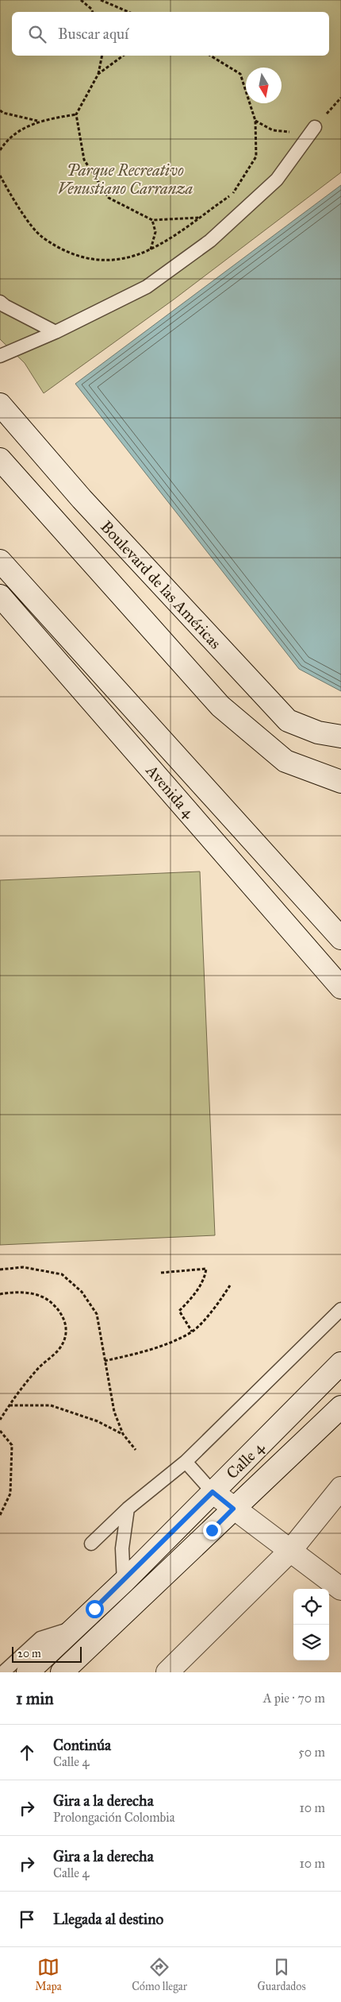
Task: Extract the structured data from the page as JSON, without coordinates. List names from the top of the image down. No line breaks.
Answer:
{"streets":{"main road":["Boulevard de las Américas","Avenida 4","Calle 4"]},"parks":["Parque Recreativo Venustiano Carranza"],"scale_bar":"20 m","north":"bottom","page":{"search":"Buscar aquí","scale":"20 m","heading":["1 min","A pie · 70 m"],"list":[["Continúa","Calle 4","50 m"],["Gira a la derecha","Prolongación Colombia","10 m"],["Gira a la derecha","Calle 4","10 m"],"Llegada al destino"],"nav":["Mapa","Cómo llegar","Guardados"]}}
